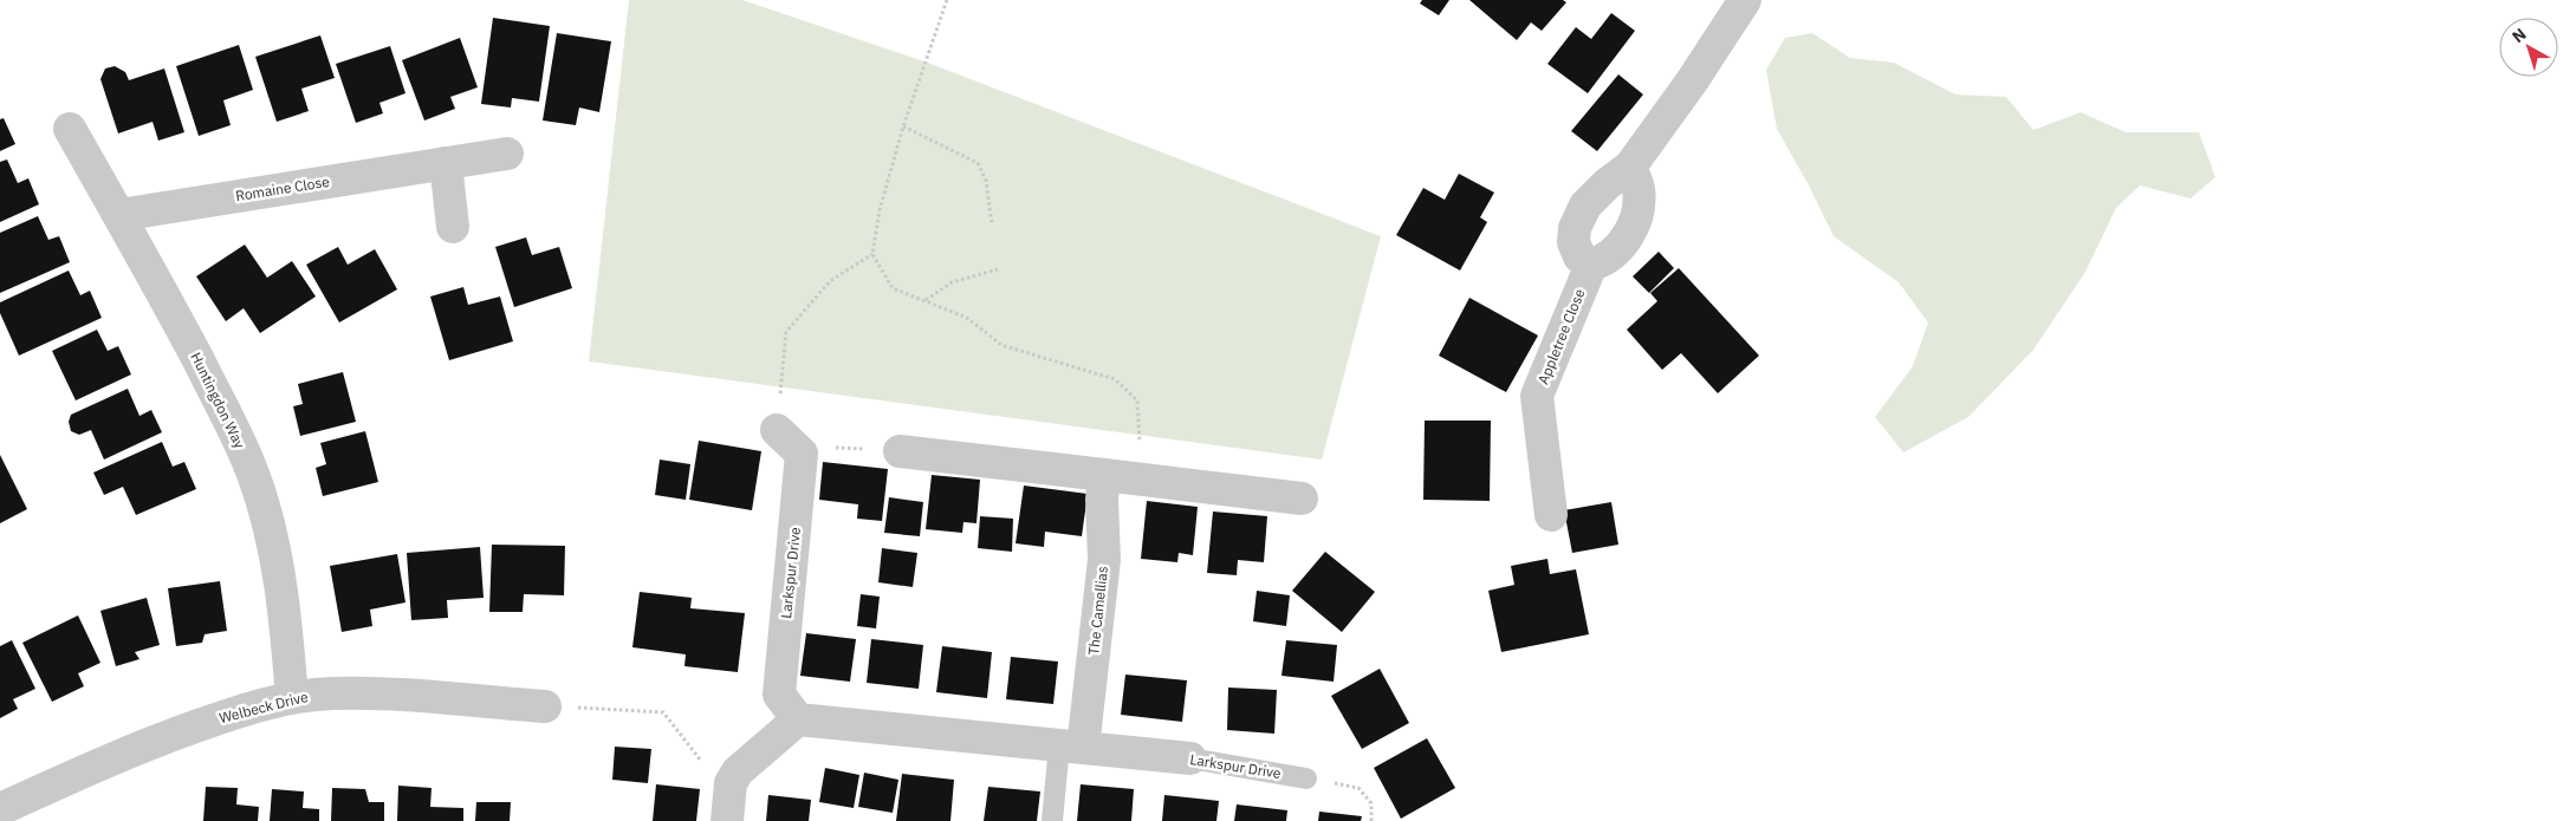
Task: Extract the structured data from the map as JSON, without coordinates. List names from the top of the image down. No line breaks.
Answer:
{"streets":{"street":["Romaine Close","Appletree Close","Huntingdon Way","Larkspur Drive","The Camellias","Welbeck Drive"]},"crossings":[["Romaine Close","Huntingdon Way"],["Huntingdon Way","Welbeck Drive"],["Larkspur Drive","The Camellias"]],"north":"top left"}
